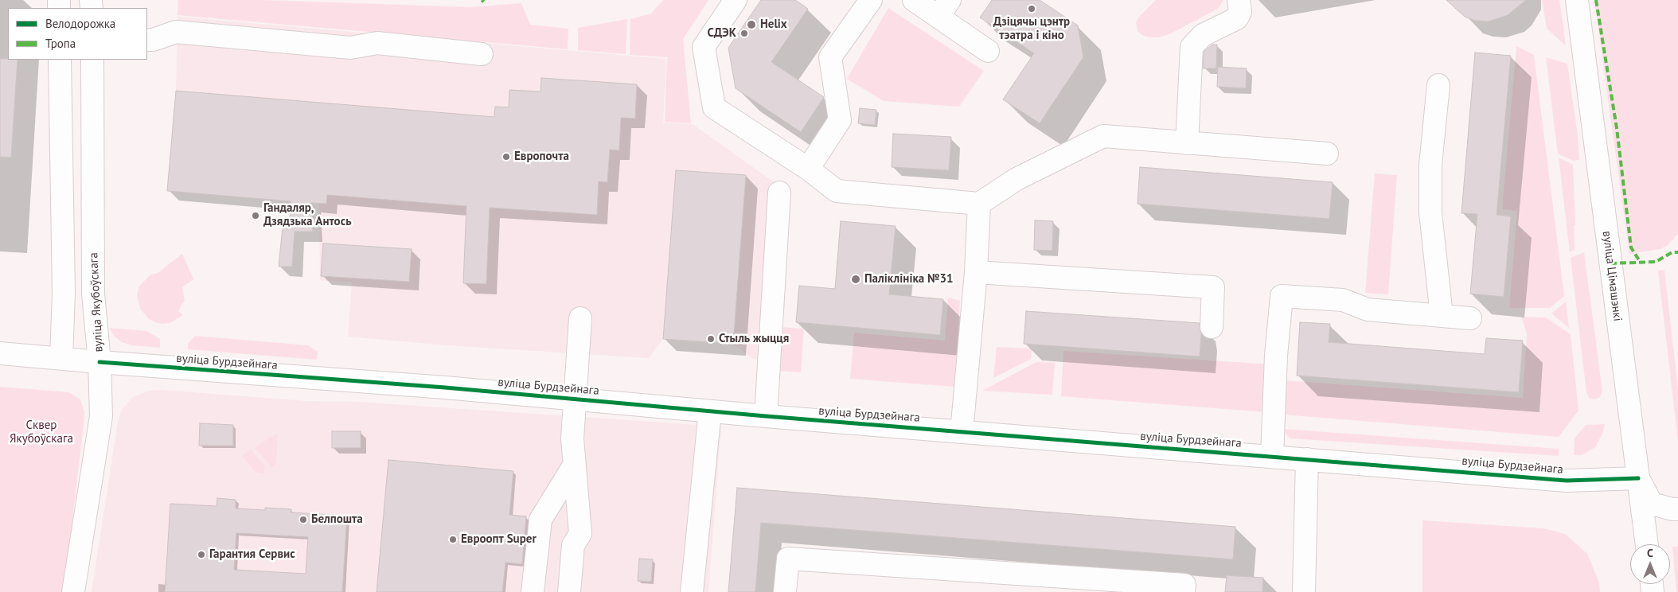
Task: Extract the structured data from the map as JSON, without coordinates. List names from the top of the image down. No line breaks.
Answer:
{"streets":{"street":["вуліца Цімашэнкі","вуліца Якубоўскага","вуліца Бурдзейнага"]},"crossings":[["вуліца Цімашэнкі","вуліца Бурдзейнага"],["вуліца Якубоўскага","вуліца Бурдзейнага"]],"parks":["Сквер Якубоўскага"],"places":["Дзіцячы цэнтр тэатра і кіно","Helix","СДЭК","Европочта","Гандаляр, Дзядзька Антось","Паліклініка №31","Стыль жыцця","Белпошта","Евроопт Super","Гарантия Сервис"],"legend":["Велодорожка","Тропа"],"north":"top"}
